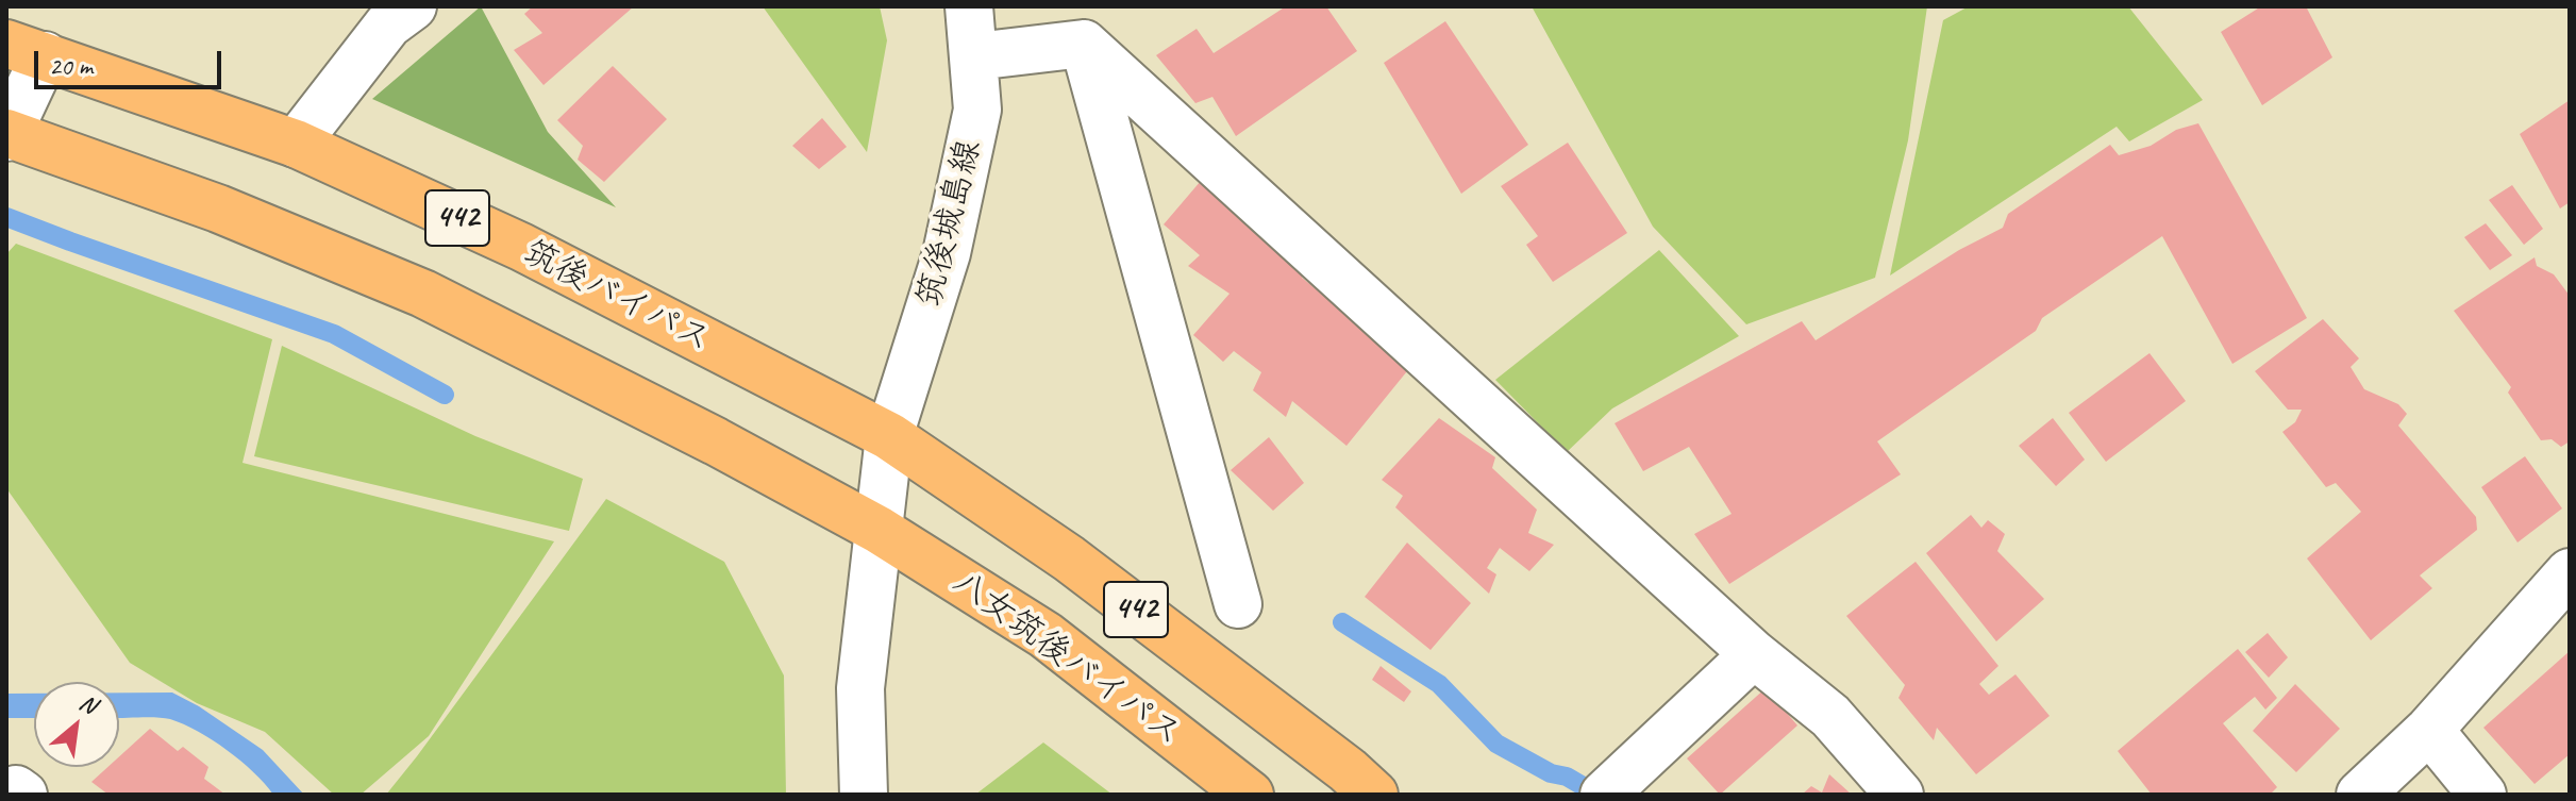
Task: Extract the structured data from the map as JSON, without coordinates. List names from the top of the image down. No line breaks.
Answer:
{"streets":{"highway":["442","筑後バイパス","八女筑後バイパス"],"street":["筑後城島線"]},"crossings":[["442","筑後城島線"],["442","筑後バイパス"],["442","八女筑後バイパス"],["筑後城島線","筑後バイパス"],["筑後城島線","八女筑後バイパス"]],"scale_bar":"20 m","north":"top right"}
